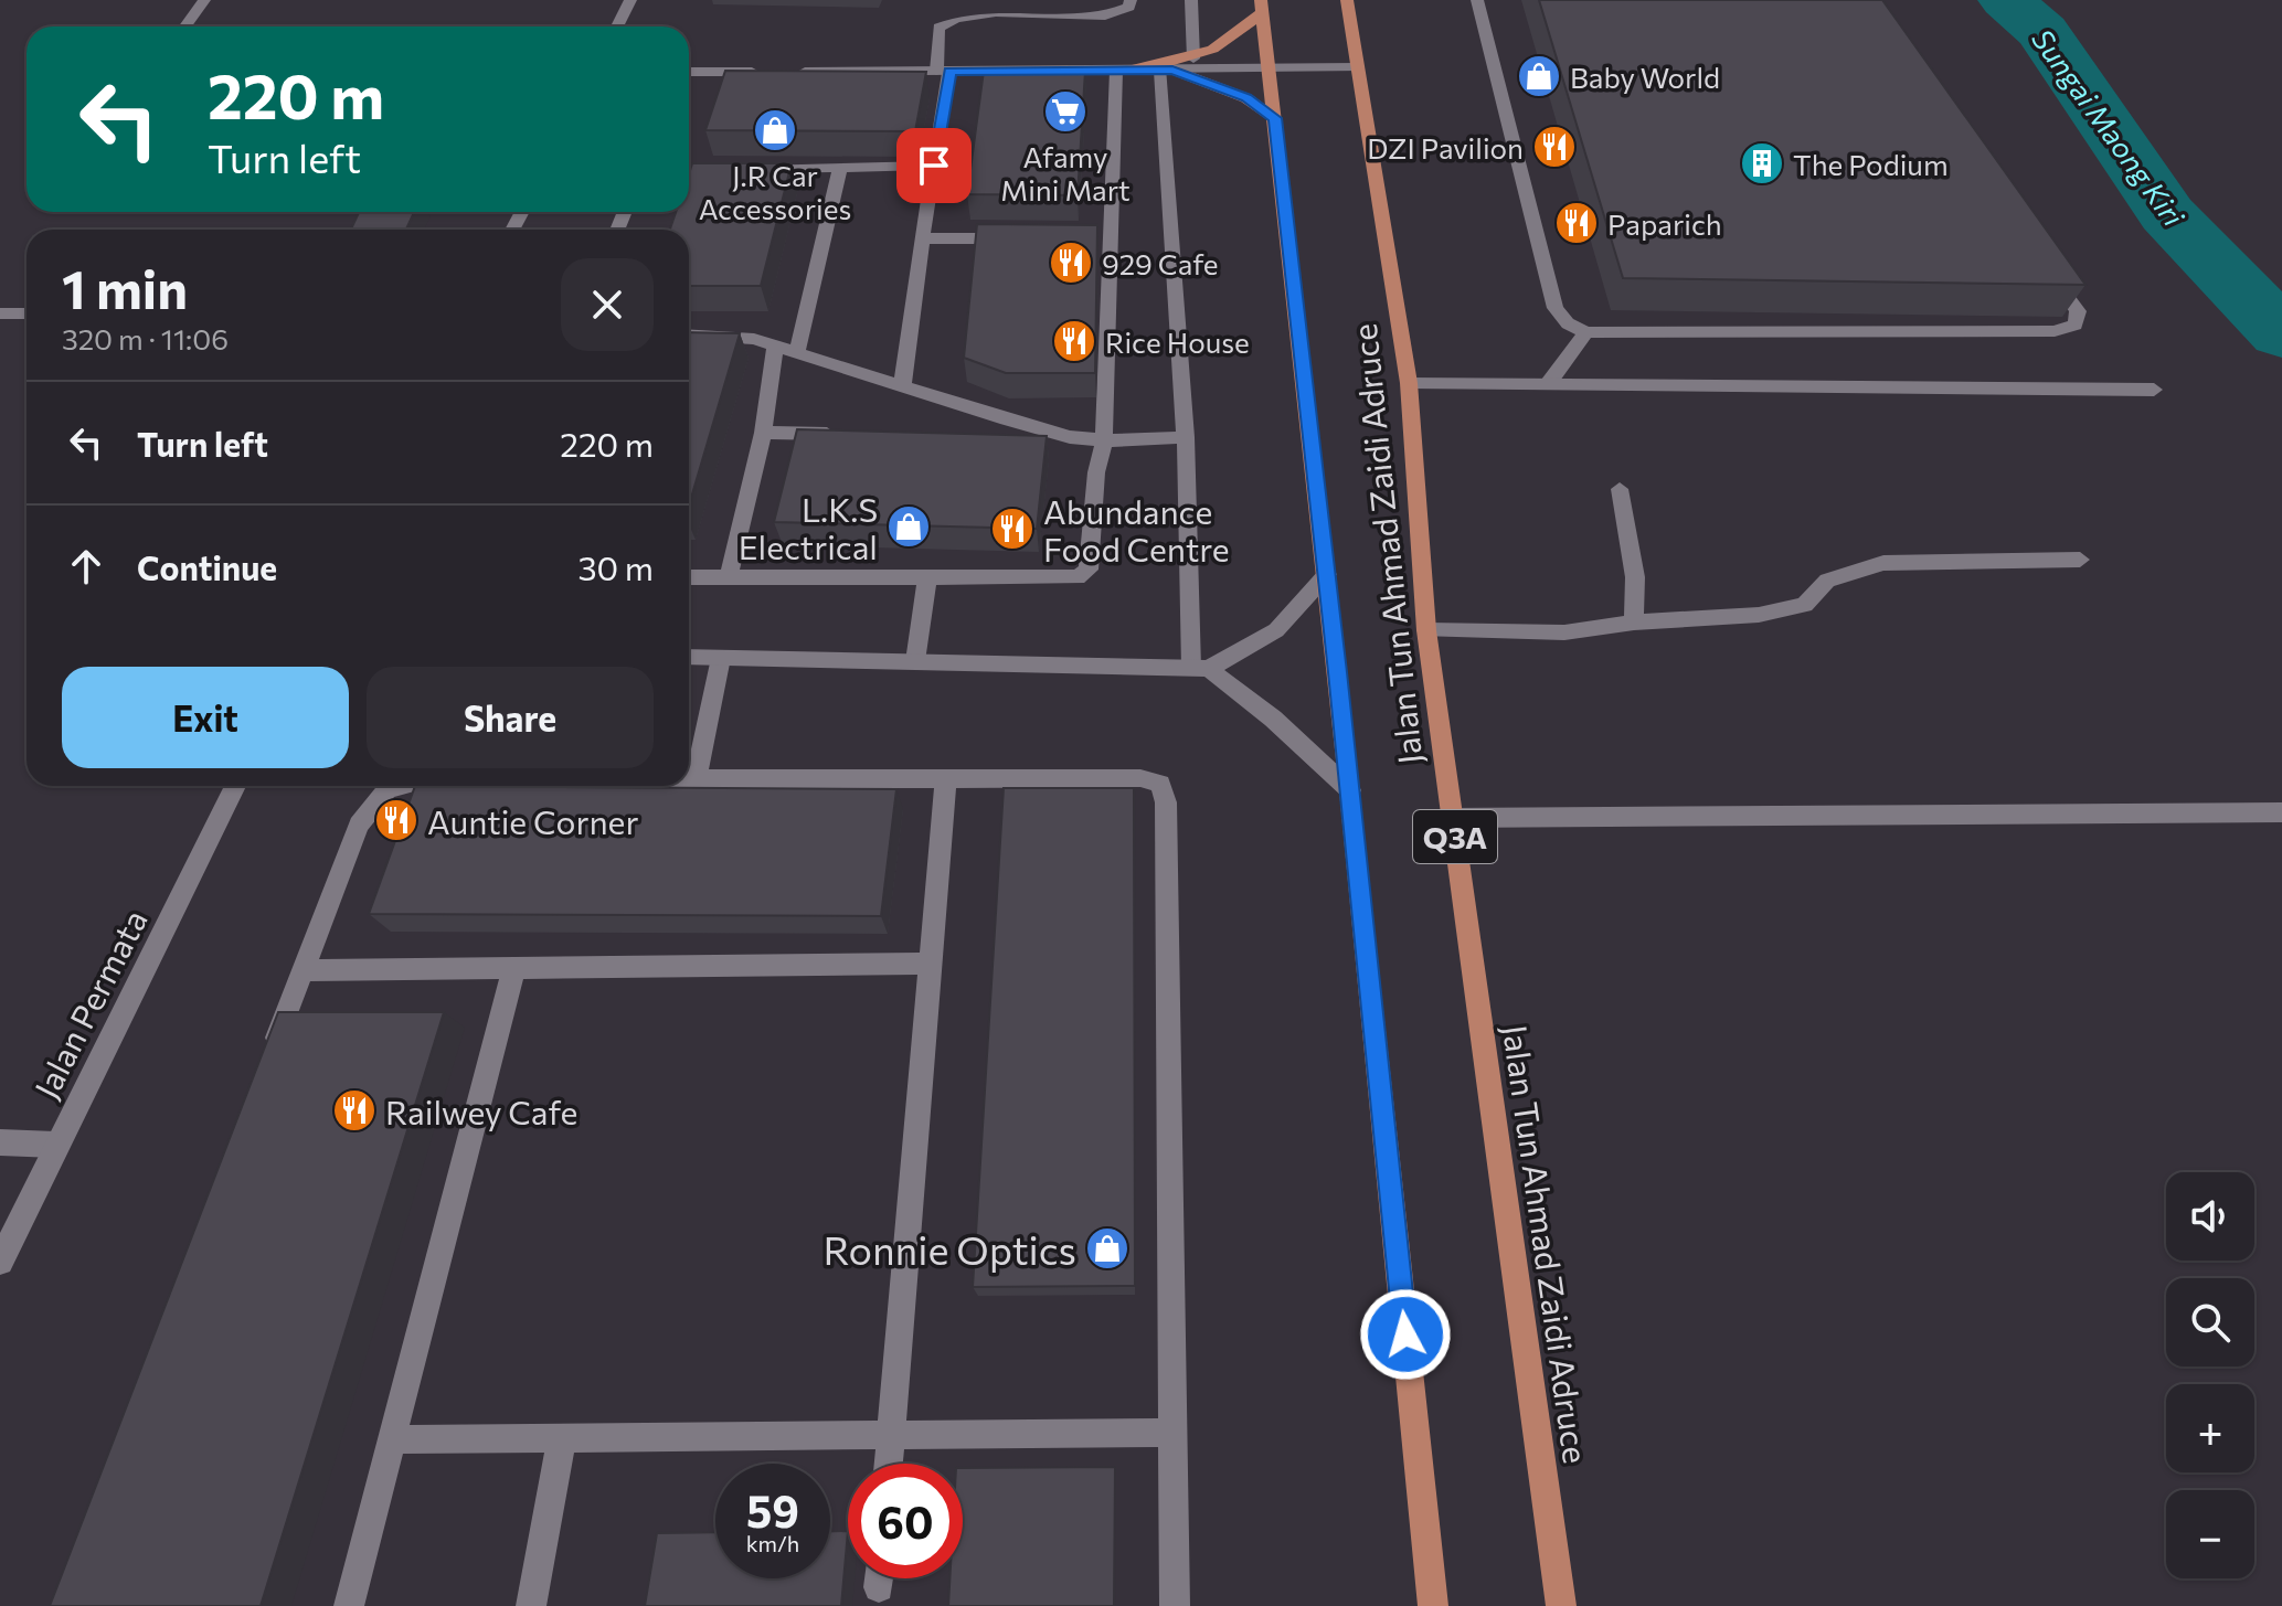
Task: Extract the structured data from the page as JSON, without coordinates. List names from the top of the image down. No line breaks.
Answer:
{"streets":{"main road":["Jalan Tun Ahmad Zaidi Adruce","Q3A"],"street":["Jalan Permata"]},"water":["Sungai Maong Kiri"],"places":{"shop":["Baby World","J.R Car Accessories","L.K.S Electrical","Ronnie Optics"],"supermarket":["Afamy Mini Mart"],"restaurant":["DZI Pavilion","Paparich","929 Cafe","Rice House","Abundance Food Centre","Auntie Corner","Railwey Cafe"],"building":["The Podium"]},"page":{"turn":["220 m","Turn left"],"heading":["1 min","320 m · 11:06"],"list":[{"name":"Turn left","value":"220 m"},{"name":"Continue","value":"30 m"}],"buttons":["Exit","Share"],"map_buttons":["+","−"],"speed":"59 km/h","limit":"60"}}
